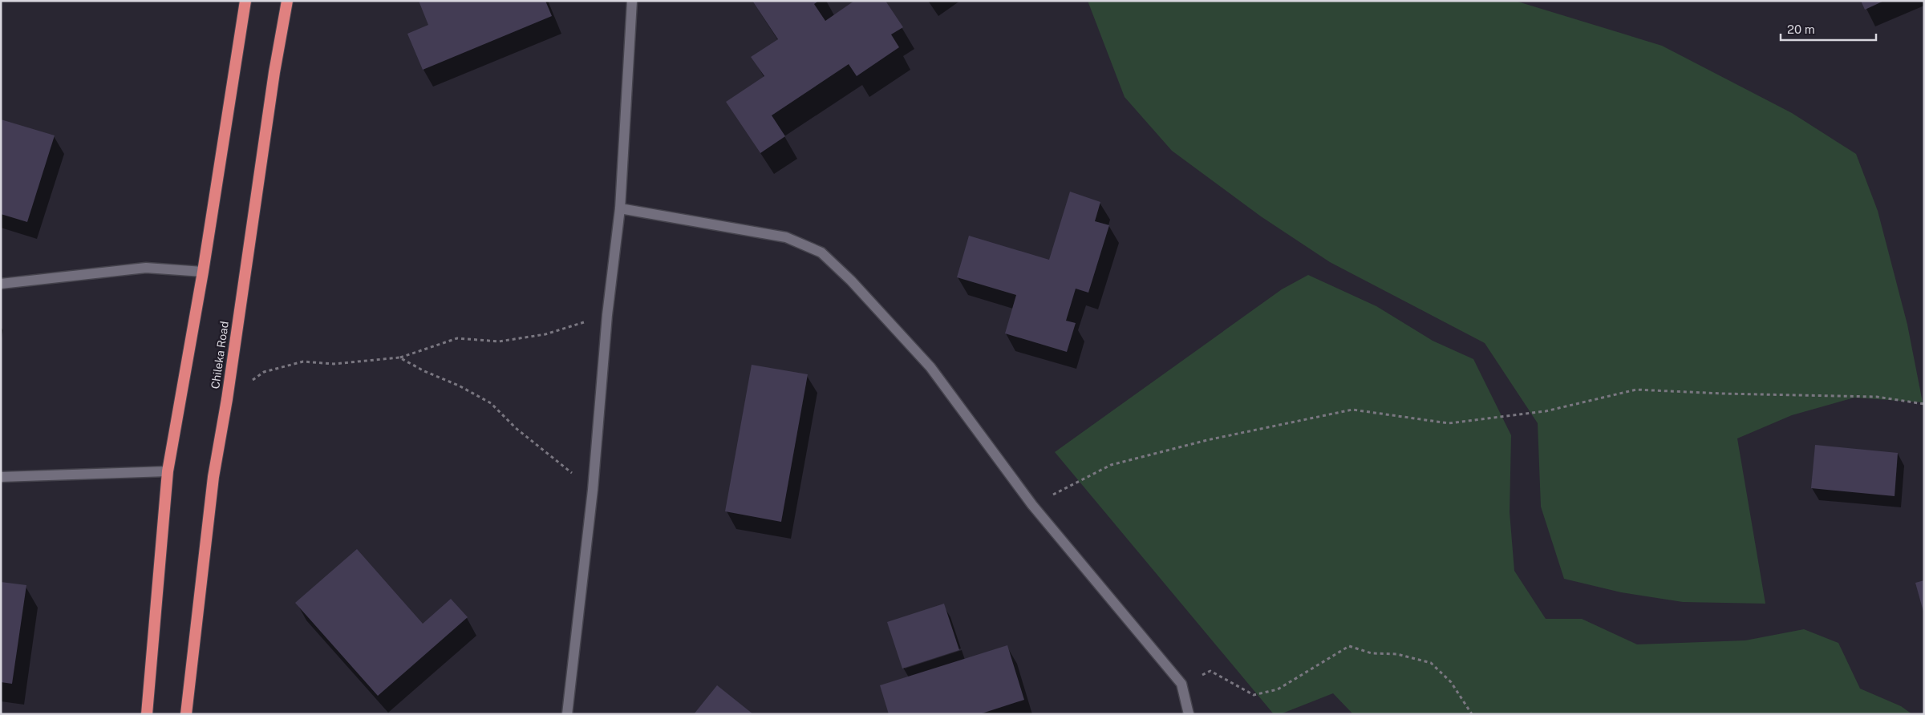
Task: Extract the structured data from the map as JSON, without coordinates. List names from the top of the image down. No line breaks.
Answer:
{"streets":{"highway":["Chileka Road"]},"scale_bar":"20 m"}
